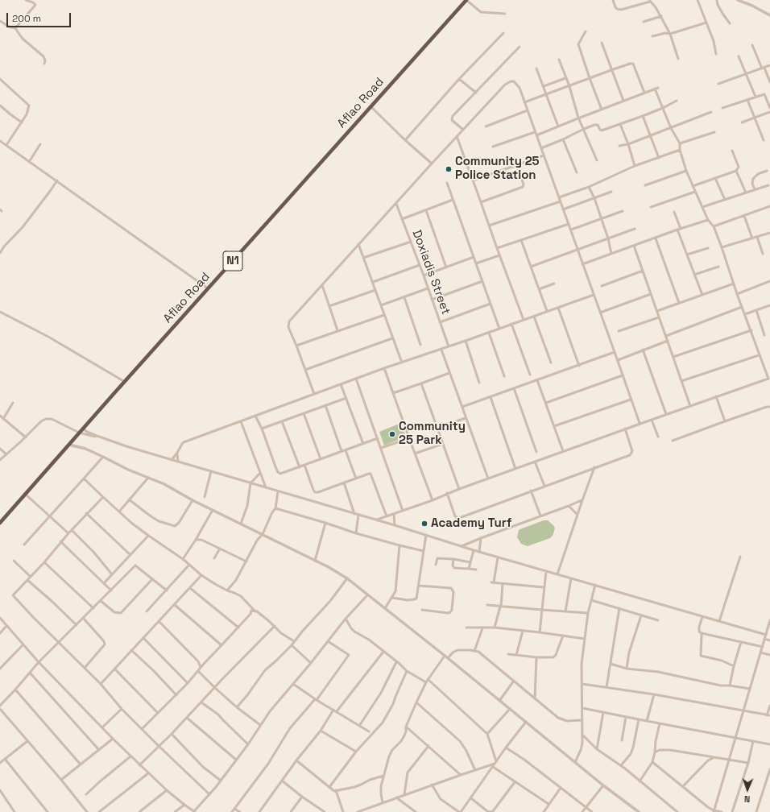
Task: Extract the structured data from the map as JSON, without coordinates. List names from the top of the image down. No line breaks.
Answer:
{"streets":{"highway":["Aflao Road","N1"],"street":["Doxiadis Street"]},"places":["Community 25 Police Station","Community 25 Park","Academy Turf"],"scale_bar":"200 m","north":"bottom"}
